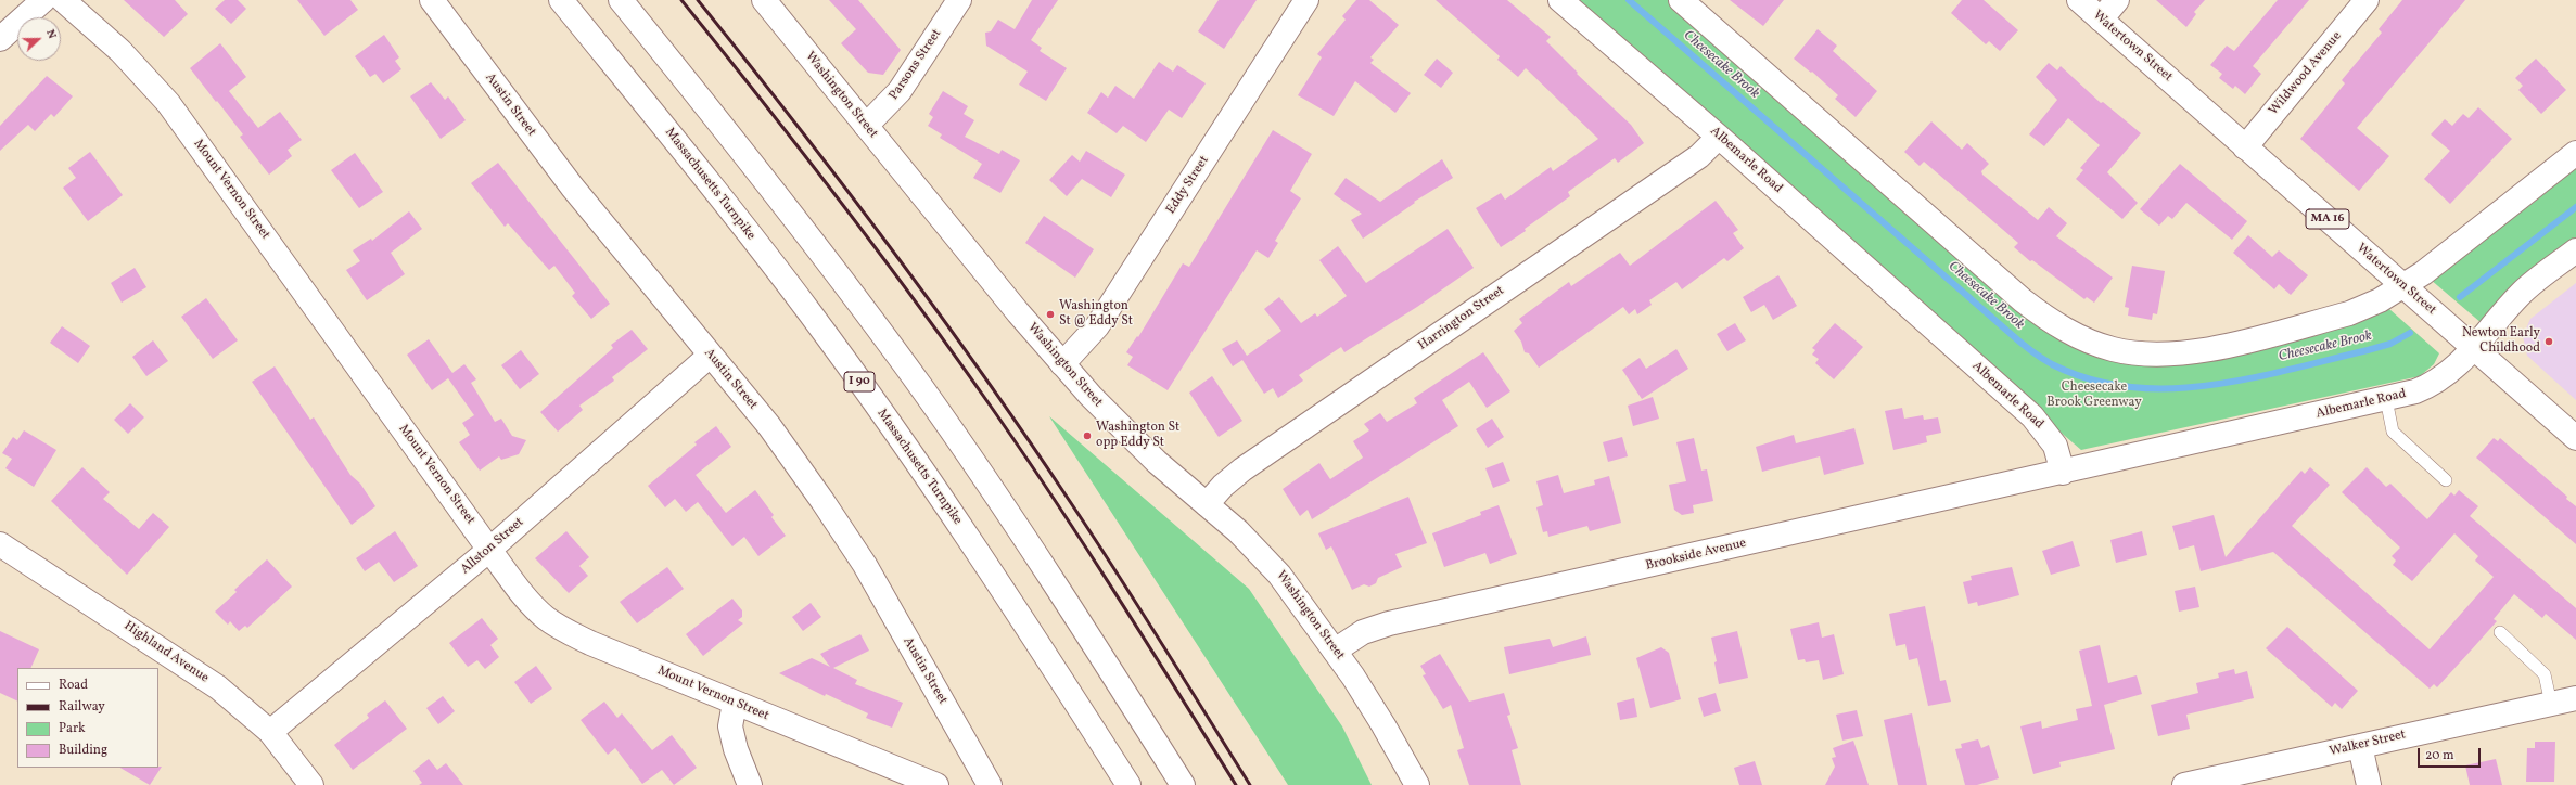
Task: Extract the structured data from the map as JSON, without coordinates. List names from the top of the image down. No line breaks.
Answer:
{"streets":{"main road":["Watertown Street","Parsons Street","Wildwood Avenue","Washington Street","Austin Street","Albemarle Road","Massachusetts Turnpike","Eddy Street","Mount Vernon Street","MA 16","Harrington Street","I 90","Allston Street","Brookside Avenue","Highland Avenue","Walker Street"]},"crossings":[["Watertown Street","Wildwood Avenue"],["Watertown Street","Albemarle Road"],["Parsons Street","Washington Street"],["Washington Street","Eddy Street"],["Washington Street","Harrington Street"],["Washington Street","Brookside Avenue"],["Austin Street","Allston Street"],["Albemarle Road","Harrington Street"],["Albemarle Road","Brookside Avenue"],["Mount Vernon Street","Allston Street"],["Allston Street","Highland Avenue"]],"water":["Cheesecake Brook"],"parks":["Cheesecake Brook Greenway"],"places":["Washington St @ Eddy St","Newton Early Childhood","Washington St opp Eddy St"],"legend":["Road","Railway","Park","Building"],"scale_bar":"20 m","north":"right"}
